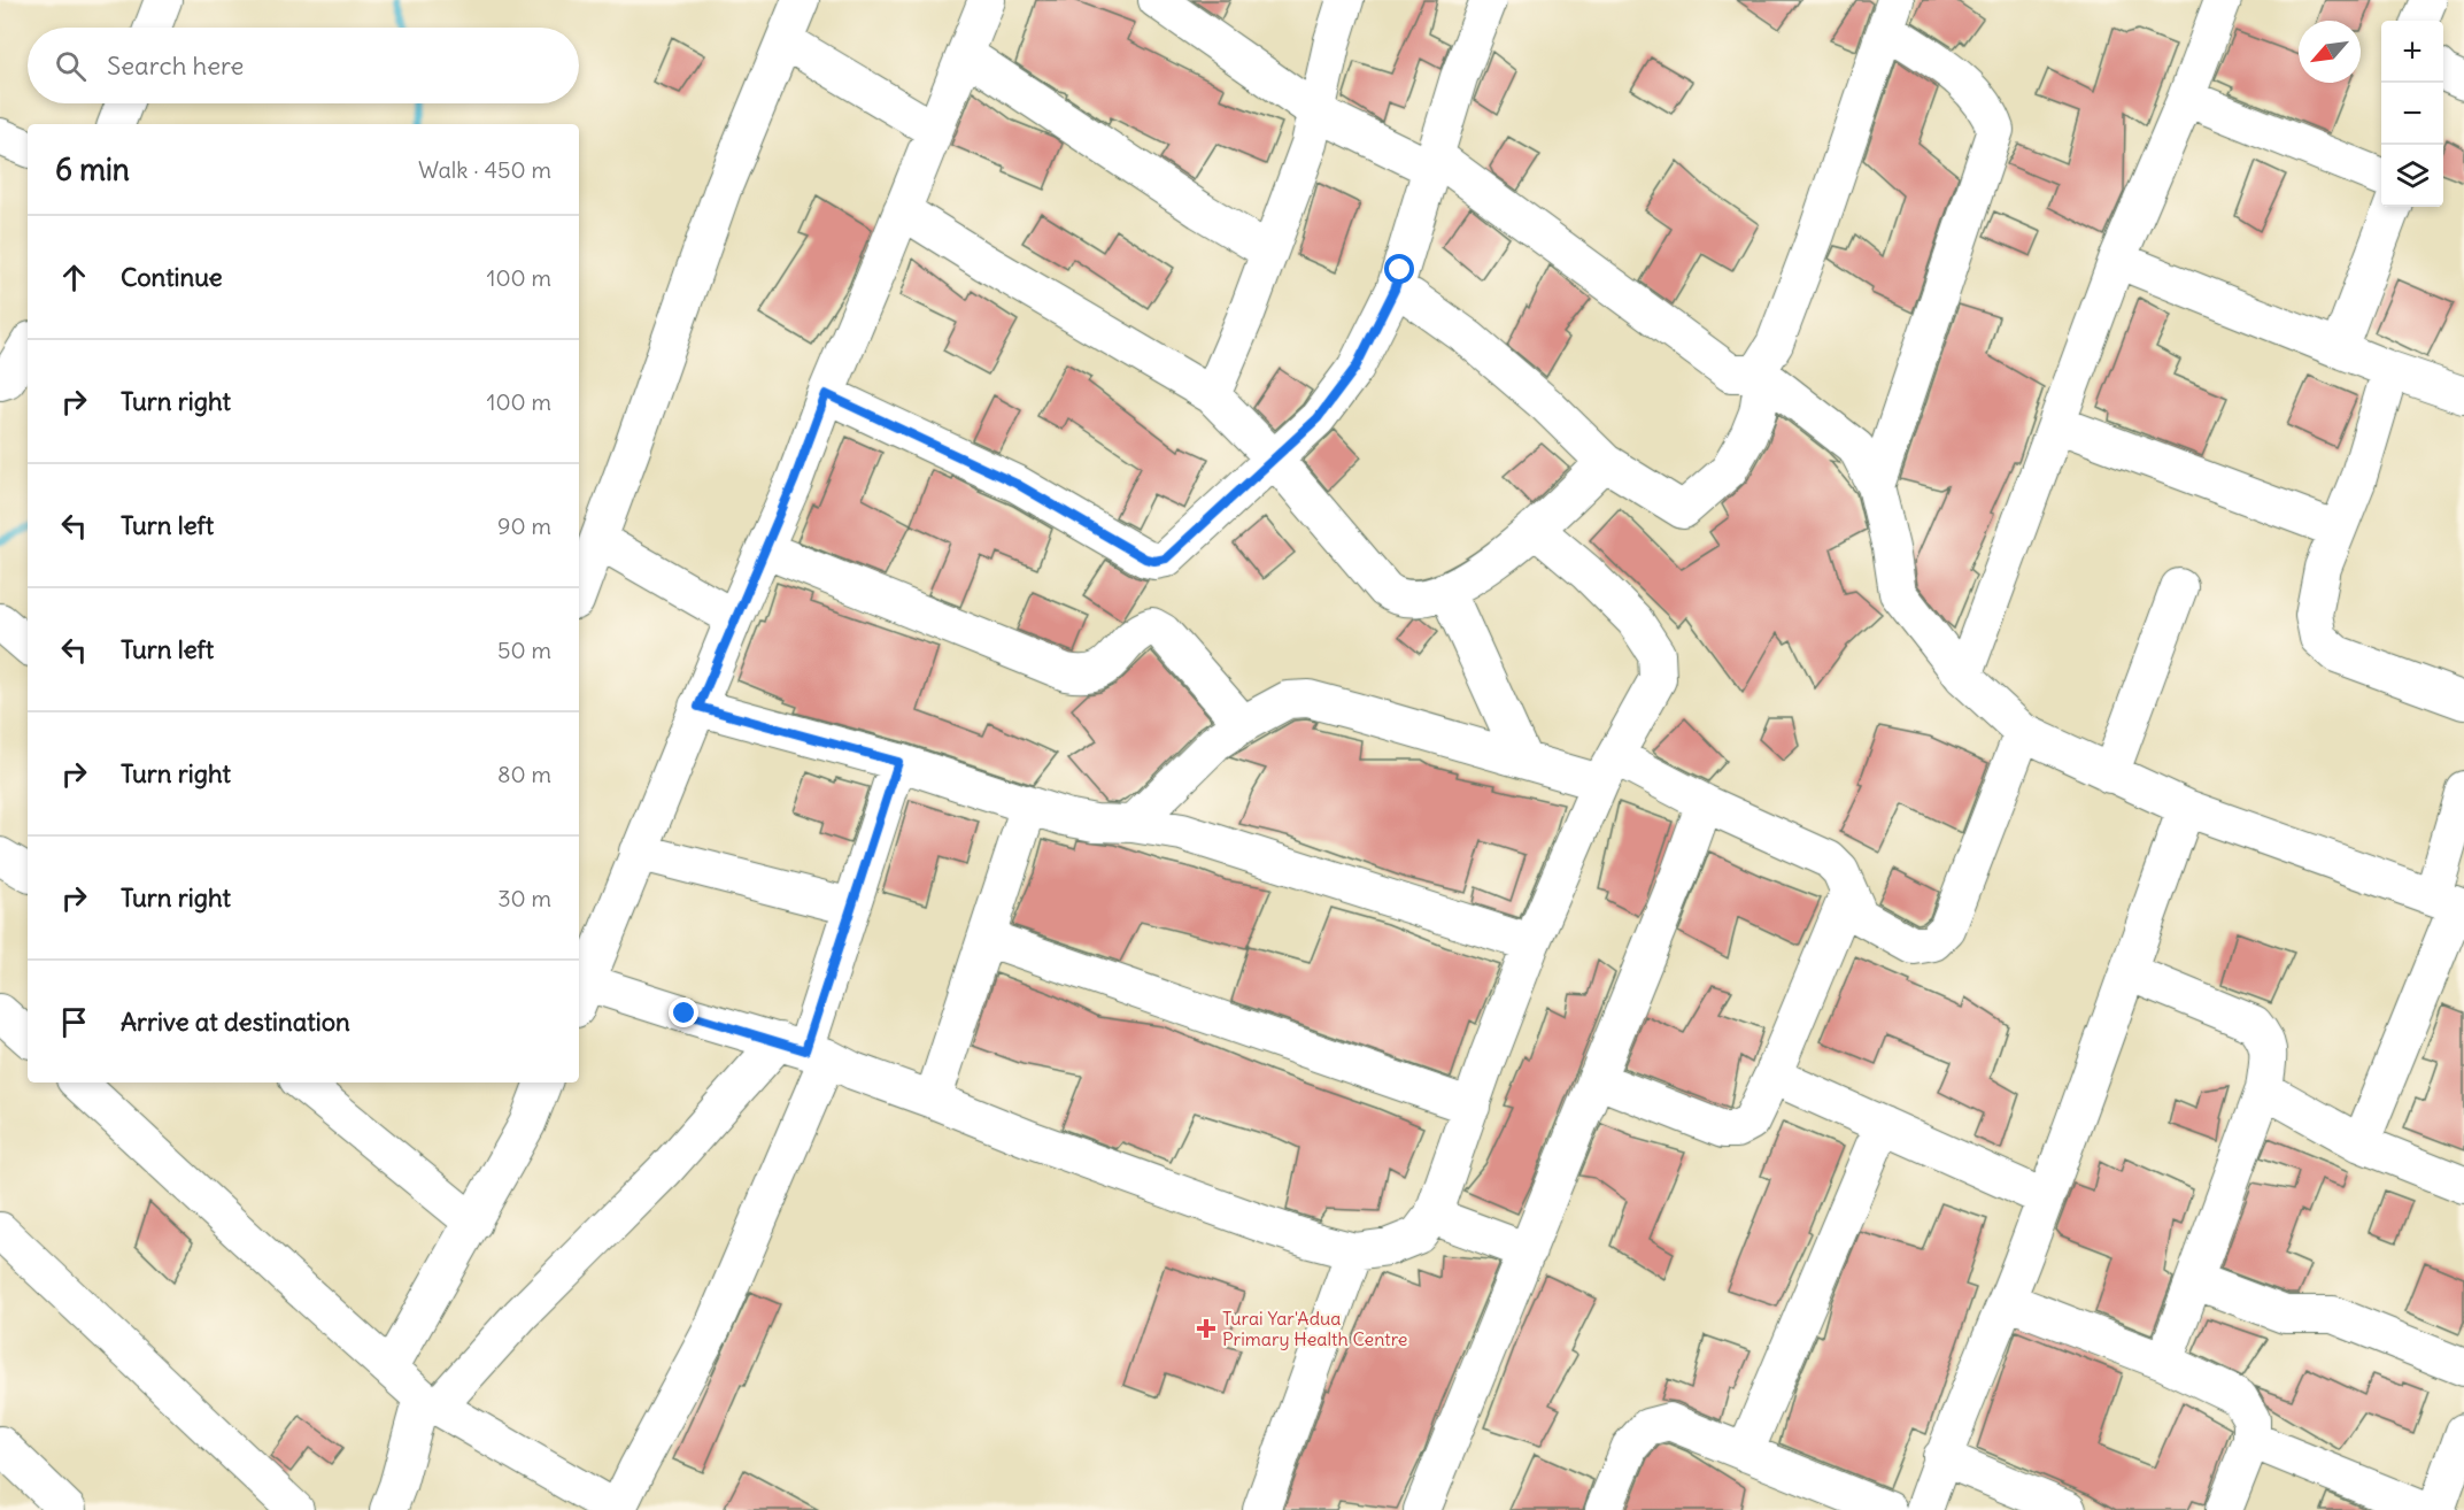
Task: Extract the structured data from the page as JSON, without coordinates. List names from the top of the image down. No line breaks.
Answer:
{"places":{"health":["Turai Yar'Adua Primary Health Centre"]},"north":"bottom left","page":{"map_buttons":["+","−"],"search":"Search here","heading":["6 min","Walk · 450 m"],"list":[["Continue","100 m"],["Turn right","100 m"],["Turn left","90 m"],["Turn left","50 m"],["Turn right","80 m"],["Turn right","30 m"],"Arrive at destination"]}}
